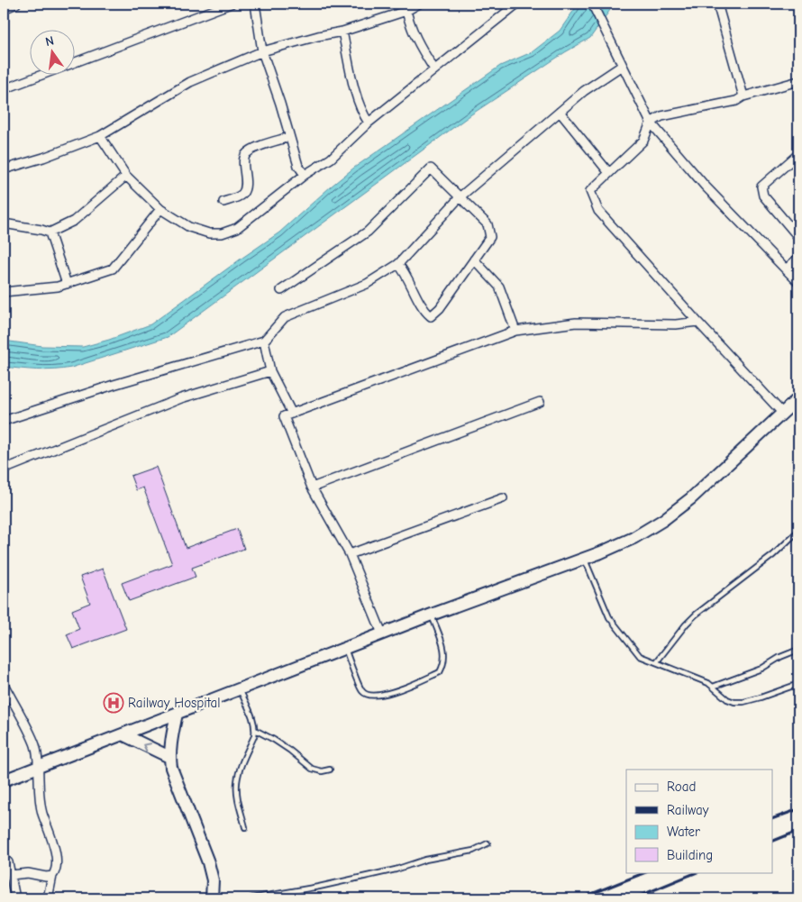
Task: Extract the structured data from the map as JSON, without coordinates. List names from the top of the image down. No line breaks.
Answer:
{"places":{"hospital":["Railway Hospital"]},"legend":["Road","Railway","Water","Building"],"north":"top"}
